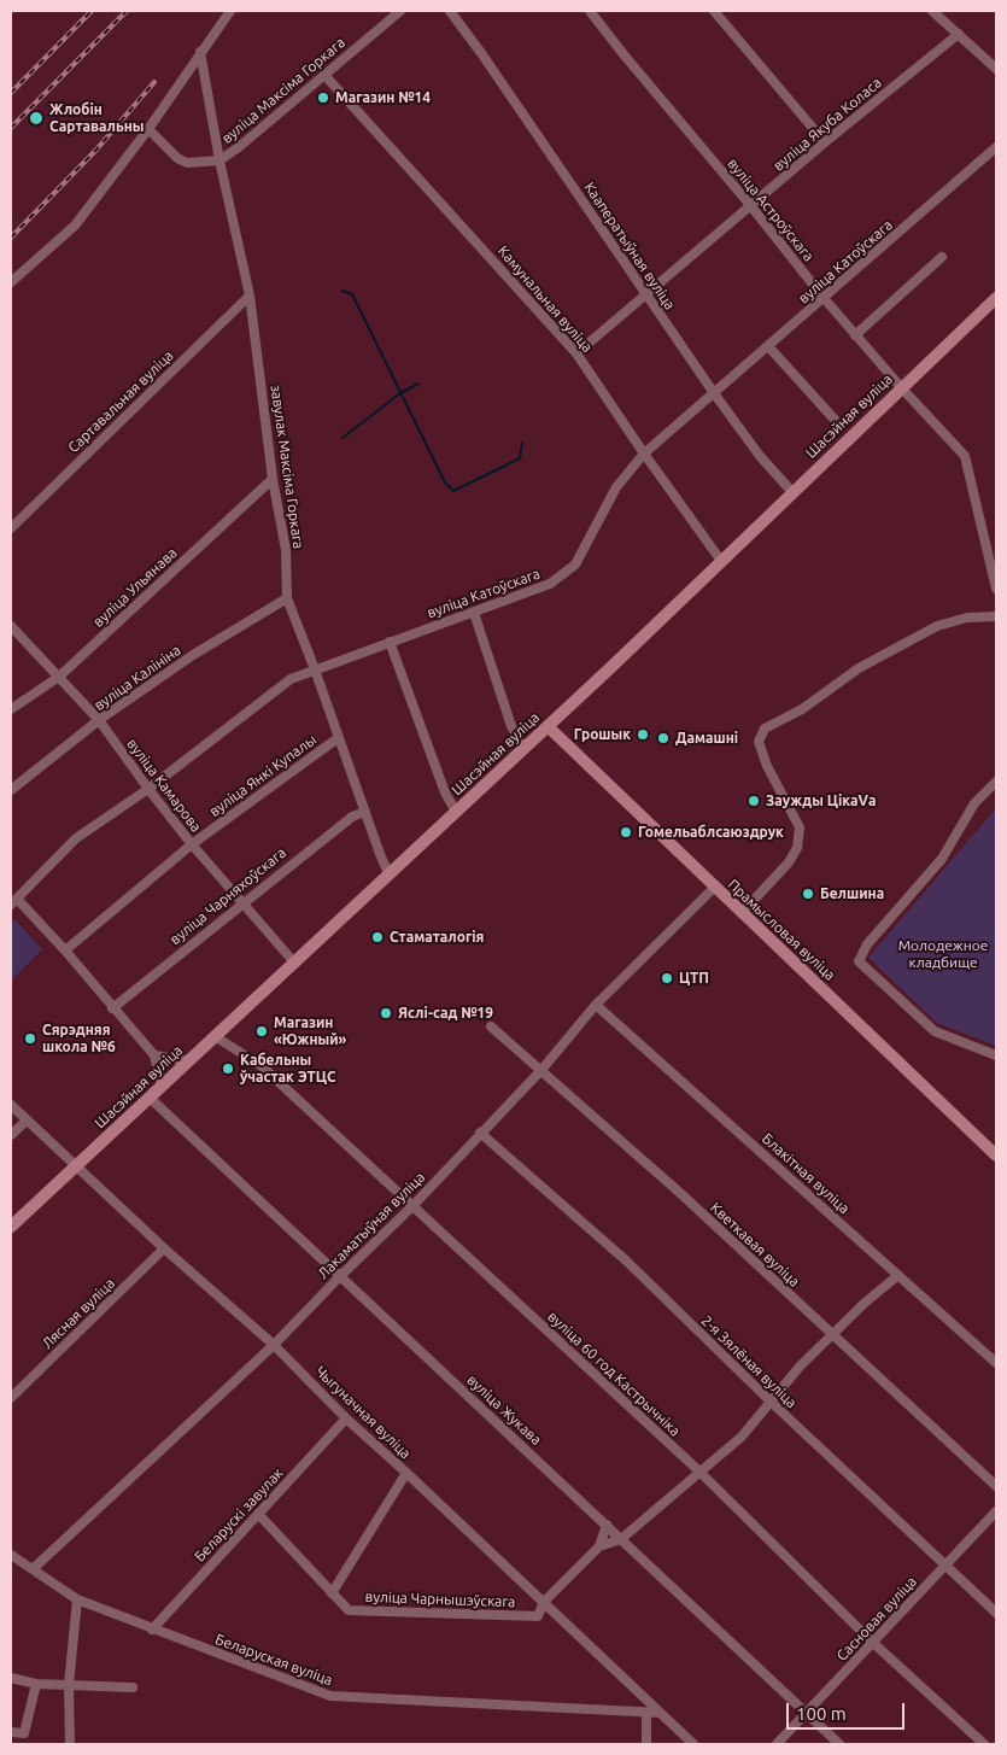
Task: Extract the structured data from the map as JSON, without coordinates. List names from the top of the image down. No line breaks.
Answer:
{"streets":{"main road":["Шасэйная вуліца","Прамысловая вуліца"],"street":["вуліца Максіма Горкага","вуліца Якуба Коласа","вуліца Астроўскага","Кааператыўная вуліца","вуліца Катоўскага","Камунальная вуліца","Сартавальная вуліца","завулак Максіма Горкага","вуліца Ульянава","вуліца Калініна","вуліца Янкі Купалы","вуліца Камарова","вуліца Чарняхоўскага","Блакітная вуліца","Лакаматыўная вуліца","Кветкавая вуліца","Лясная вуліца","2-я Зялёная вуліца","вуліца 60 год Кастрычніка","вуліца Жукава","Чыгуначная вуліца","Беларускі завулак","вуліца Чарнышэўскага","Сасновая вуліца","Беларуская вуліца"]},"crossings":[["вуліца Максіма Горкага","Камунальная вуліца"],["вуліца Максіма Горкага","завулак Максіма Горкага"],["вуліца Якуба Коласа","вуліца Астроўскага"],["вуліца Якуба Коласа","Кааператыўная вуліца"],["вуліца Якуба Коласа","Камунальная вуліца"],["вуліца Астроўскага","вуліца Катоўскага"],["вуліца Астроўскага","Шасэйная вуліца"],["Кааператыўная вуліца","вуліца Катоўскага"],["Кааператыўная вуліца","Шасэйная вуліца"],["вуліца Катоўскага","Камунальная вуліца"],["вуліца Катоўскага","завулак Максіма Горкага"],["вуліца Катоўскага","вуліца Камарова"],["Камунальная вуліца","Шасэйная вуліца"],["Сартавальная вуліца","завулак Максіма Горкага"],["Шасэйная вуліца","завулак Максіма Горкага"],["Шасэйная вуліца","вуліца Камарова"],["Шасэйная вуліца","Прамысловая вуліца"],["Шасэйная вуліца","вуліца 60 год Кастрычніка"],["Шасэйная вуліца","вуліца Жукава"],["Шасэйная вуліца","Чыгуначная вуліца"],["завулак Максіма Горкага","вуліца Ульянава"],["завулак Максіма Горкага","вуліца Калініна"],["завулак Максіма Горкага","вуліца Янкі Купалы"],["завулак Максіма Горкага","вуліца Чарняхоўскага"],["вуліца Ульянава","вуліца Камарова"],["вуліца Калініна","вуліца Камарова"],["вуліца Янкі Купалы","вуліца Камарова"],["вуліца Камарова","вуліца Чарняхоўскага"],["Прамысловая вуліца","Лакаматыўная вуліца"],["Блакітная вуліца","Лакаматыўная вуліца"],["Лакаматыўная вуліца","Кветкавая вуліца"],["Лакаматыўная вуліца","2-я Зялёная вуліца"],["Лакаматыўная вуліца","вуліца 60 год Кастрычніка"],["Лакаматыўная вуліца","вуліца Жукава"],["Лакаматыўная вуліца","Чыгуначная вуліца"],["Лакаматыўная вуліца","Беларуская вуліца"],["Лясная вуліца","Чыгуначная вуліца"],["2-я Зялёная вуліца","Сасновая вуліца"],["вуліца 60 год Кастрычніка","Сасновая вуліца"],["вуліца Жукава","Сасновая вуліца"],["Чыгуначная вуліца","Беларускі завулак"],["Чыгуначная вуліца","вуліца Чарнышэўскага"],["Чыгуначная вуліца","Беларуская вуліца"],["Беларускі завулак","вуліца Чарнышэўскага"],["Беларускі завулак","Беларуская вуліца"]],"parks":["Молодежное кладбище"],"places":["Магазин №14","Жлобін Сартавальны","Грошык","Дамашні","Заужды ЦікаVа","Гомельаблсаюздрук","Белшина","Стаматалогія","ЦТП","Яслі-сад №19","Магазин «Южный»","Сярэдняя школа №6","Кабельны ўчастак ЭТЦС"],"scale_bar":"100 m"}
